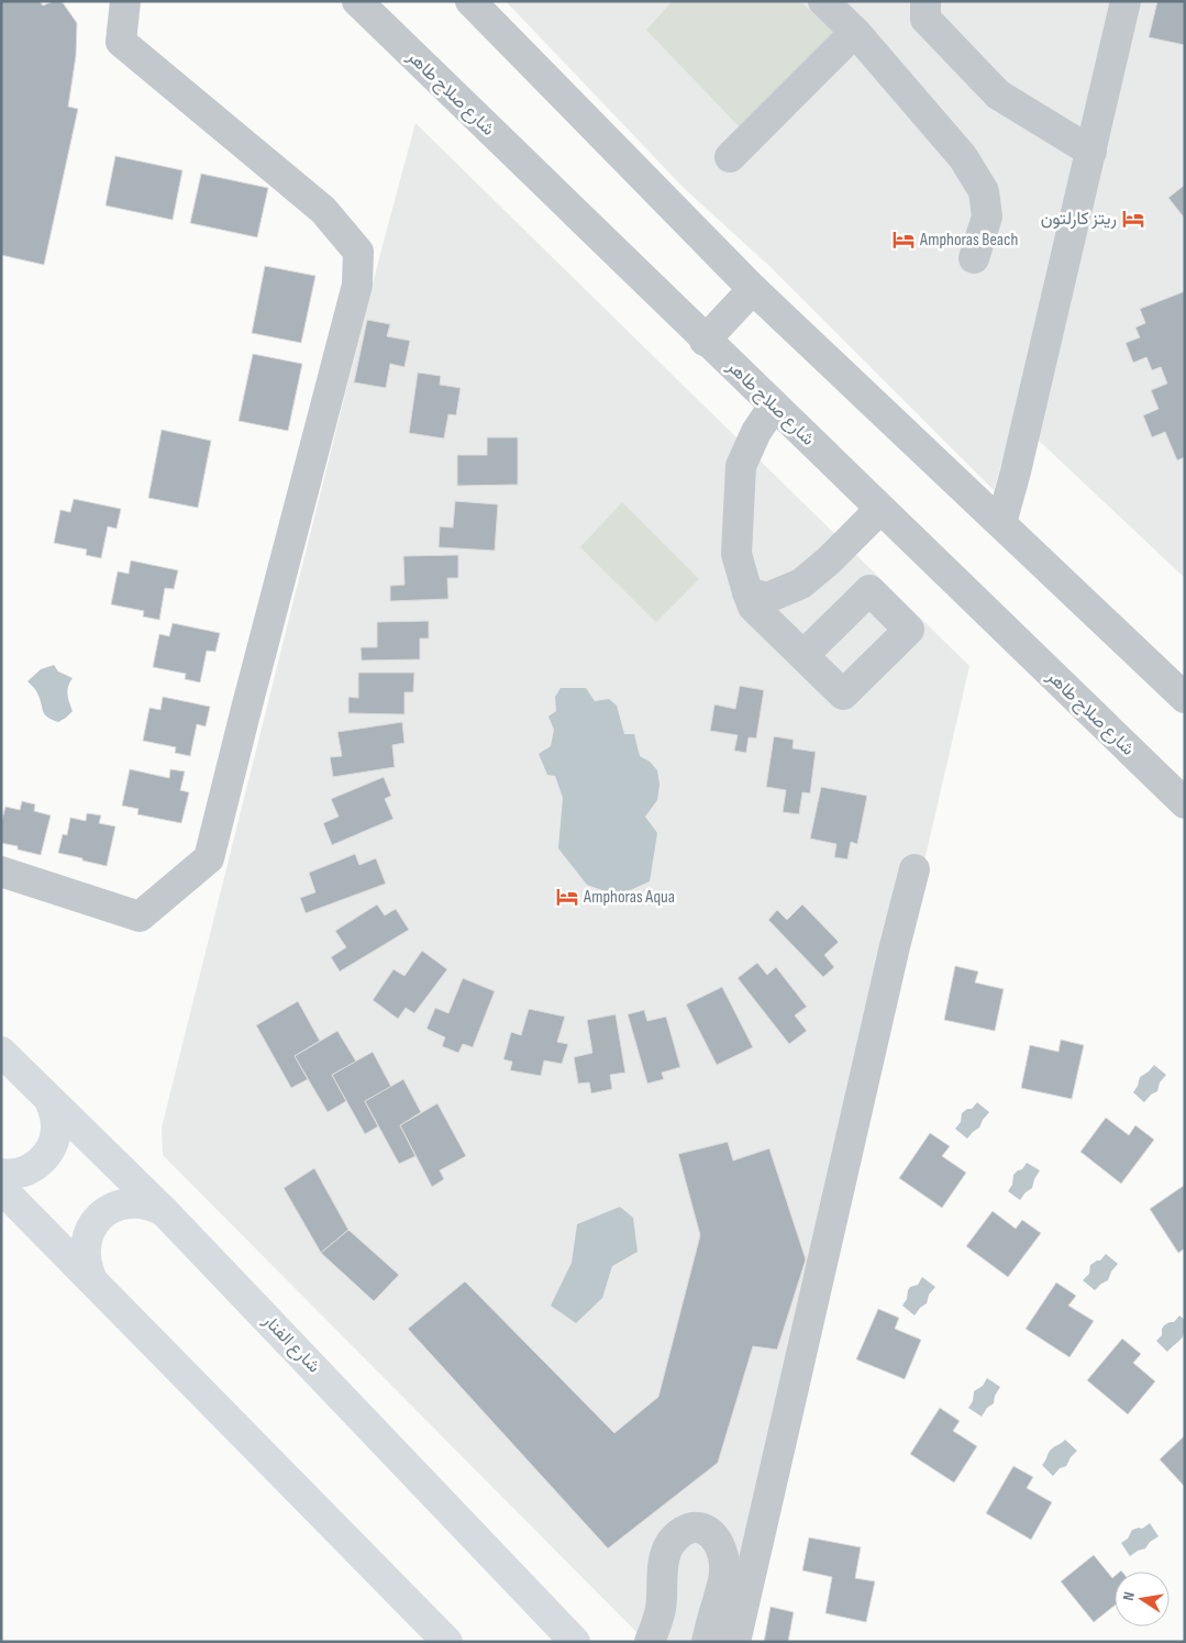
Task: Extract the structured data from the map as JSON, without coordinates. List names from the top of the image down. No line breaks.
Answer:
{"streets":{"main road":["شارع الفنار"],"street":["شارع صلاح طاهر"]},"places":{"hotel":["ريتز كارلتون","Amphoras Beach","Amphoras Aqua"]},"north":"left"}
